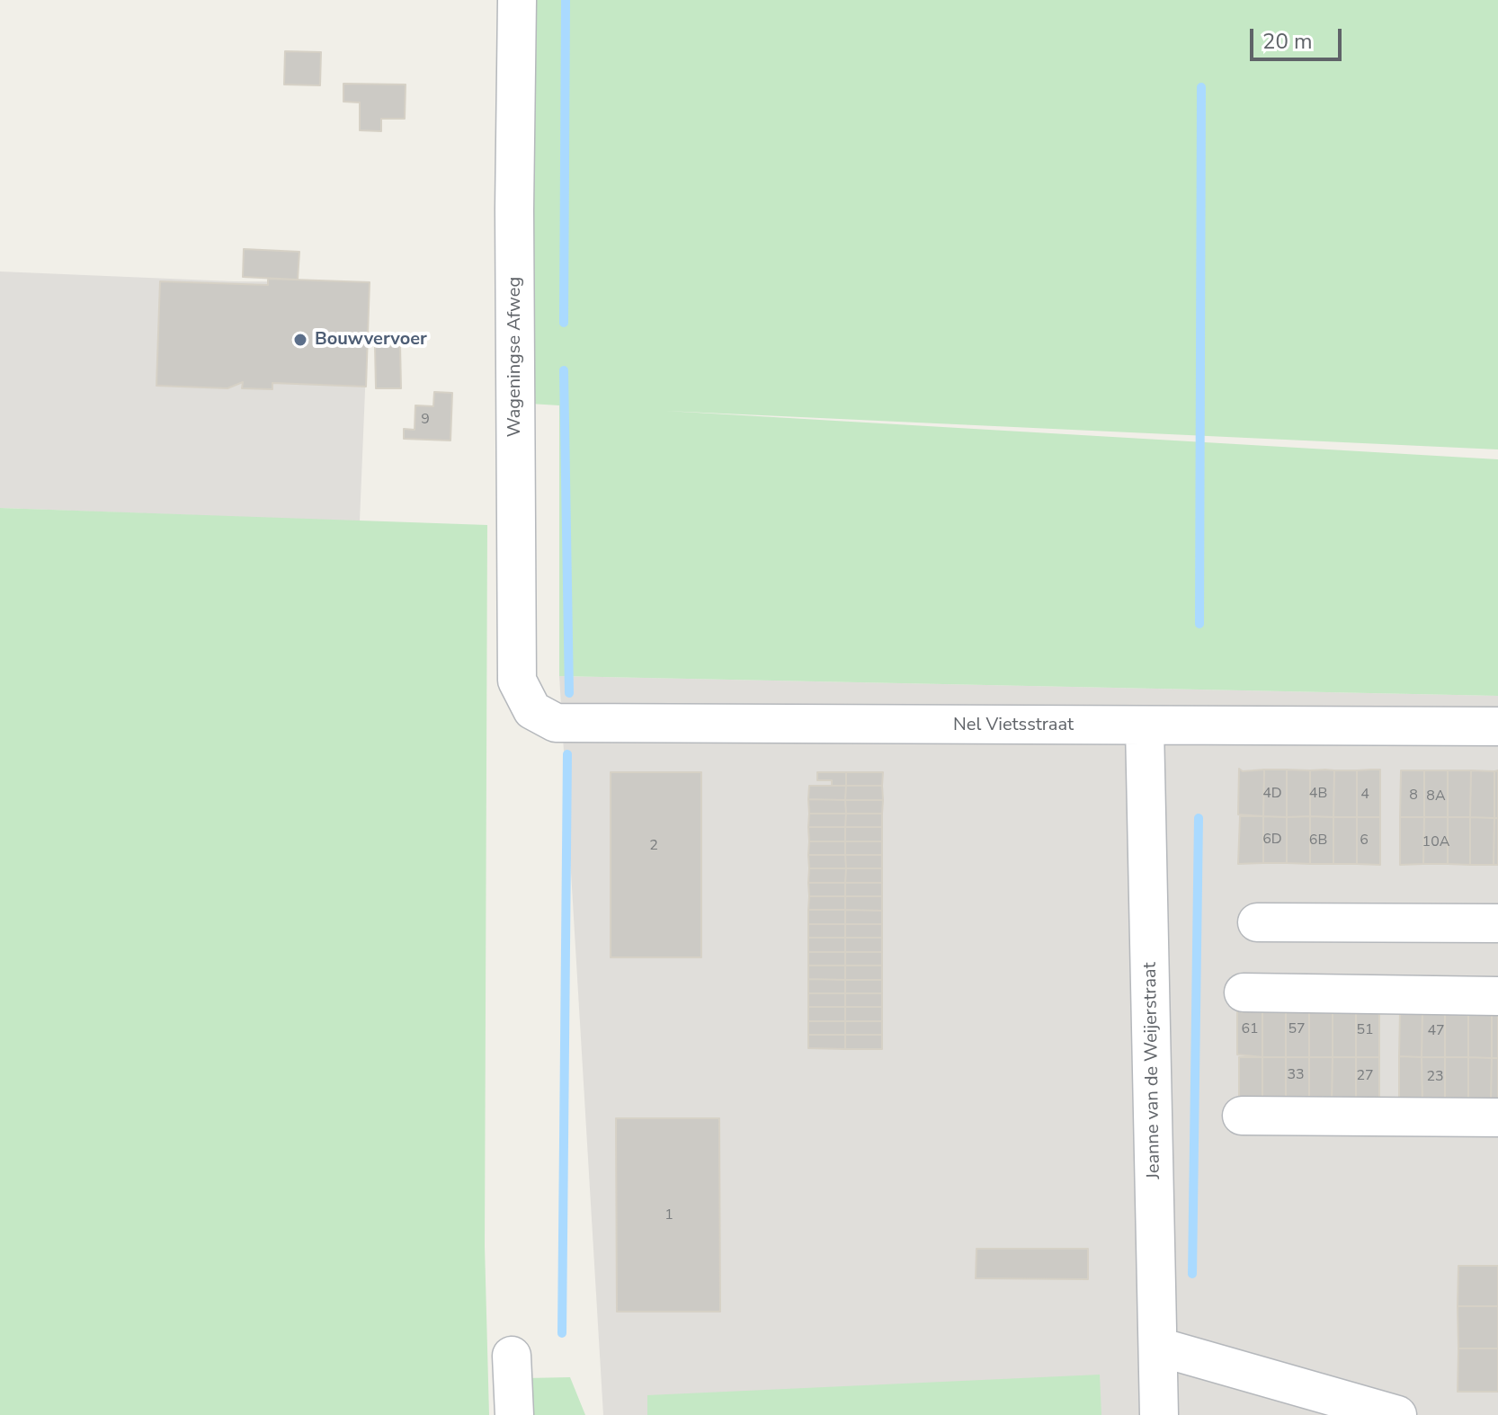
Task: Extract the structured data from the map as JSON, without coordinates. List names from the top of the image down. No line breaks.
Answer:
{"streets":{"street":["Wageningse Afweg","Nel Vietsstraat","Jeanne van de Weijerstraat"]},"crossings":[["Wageningse Afweg","Nel Vietsstraat"],["Nel Vietsstraat","Jeanne van de Weijerstraat"]],"places":["Bouwvervoer"],"house_numbers":["9","4D","4B","4","8","8A","6D","6B","6","10A","2","61","57","51","47","33","27","23","1"],"scale_bar":"20 m"}
